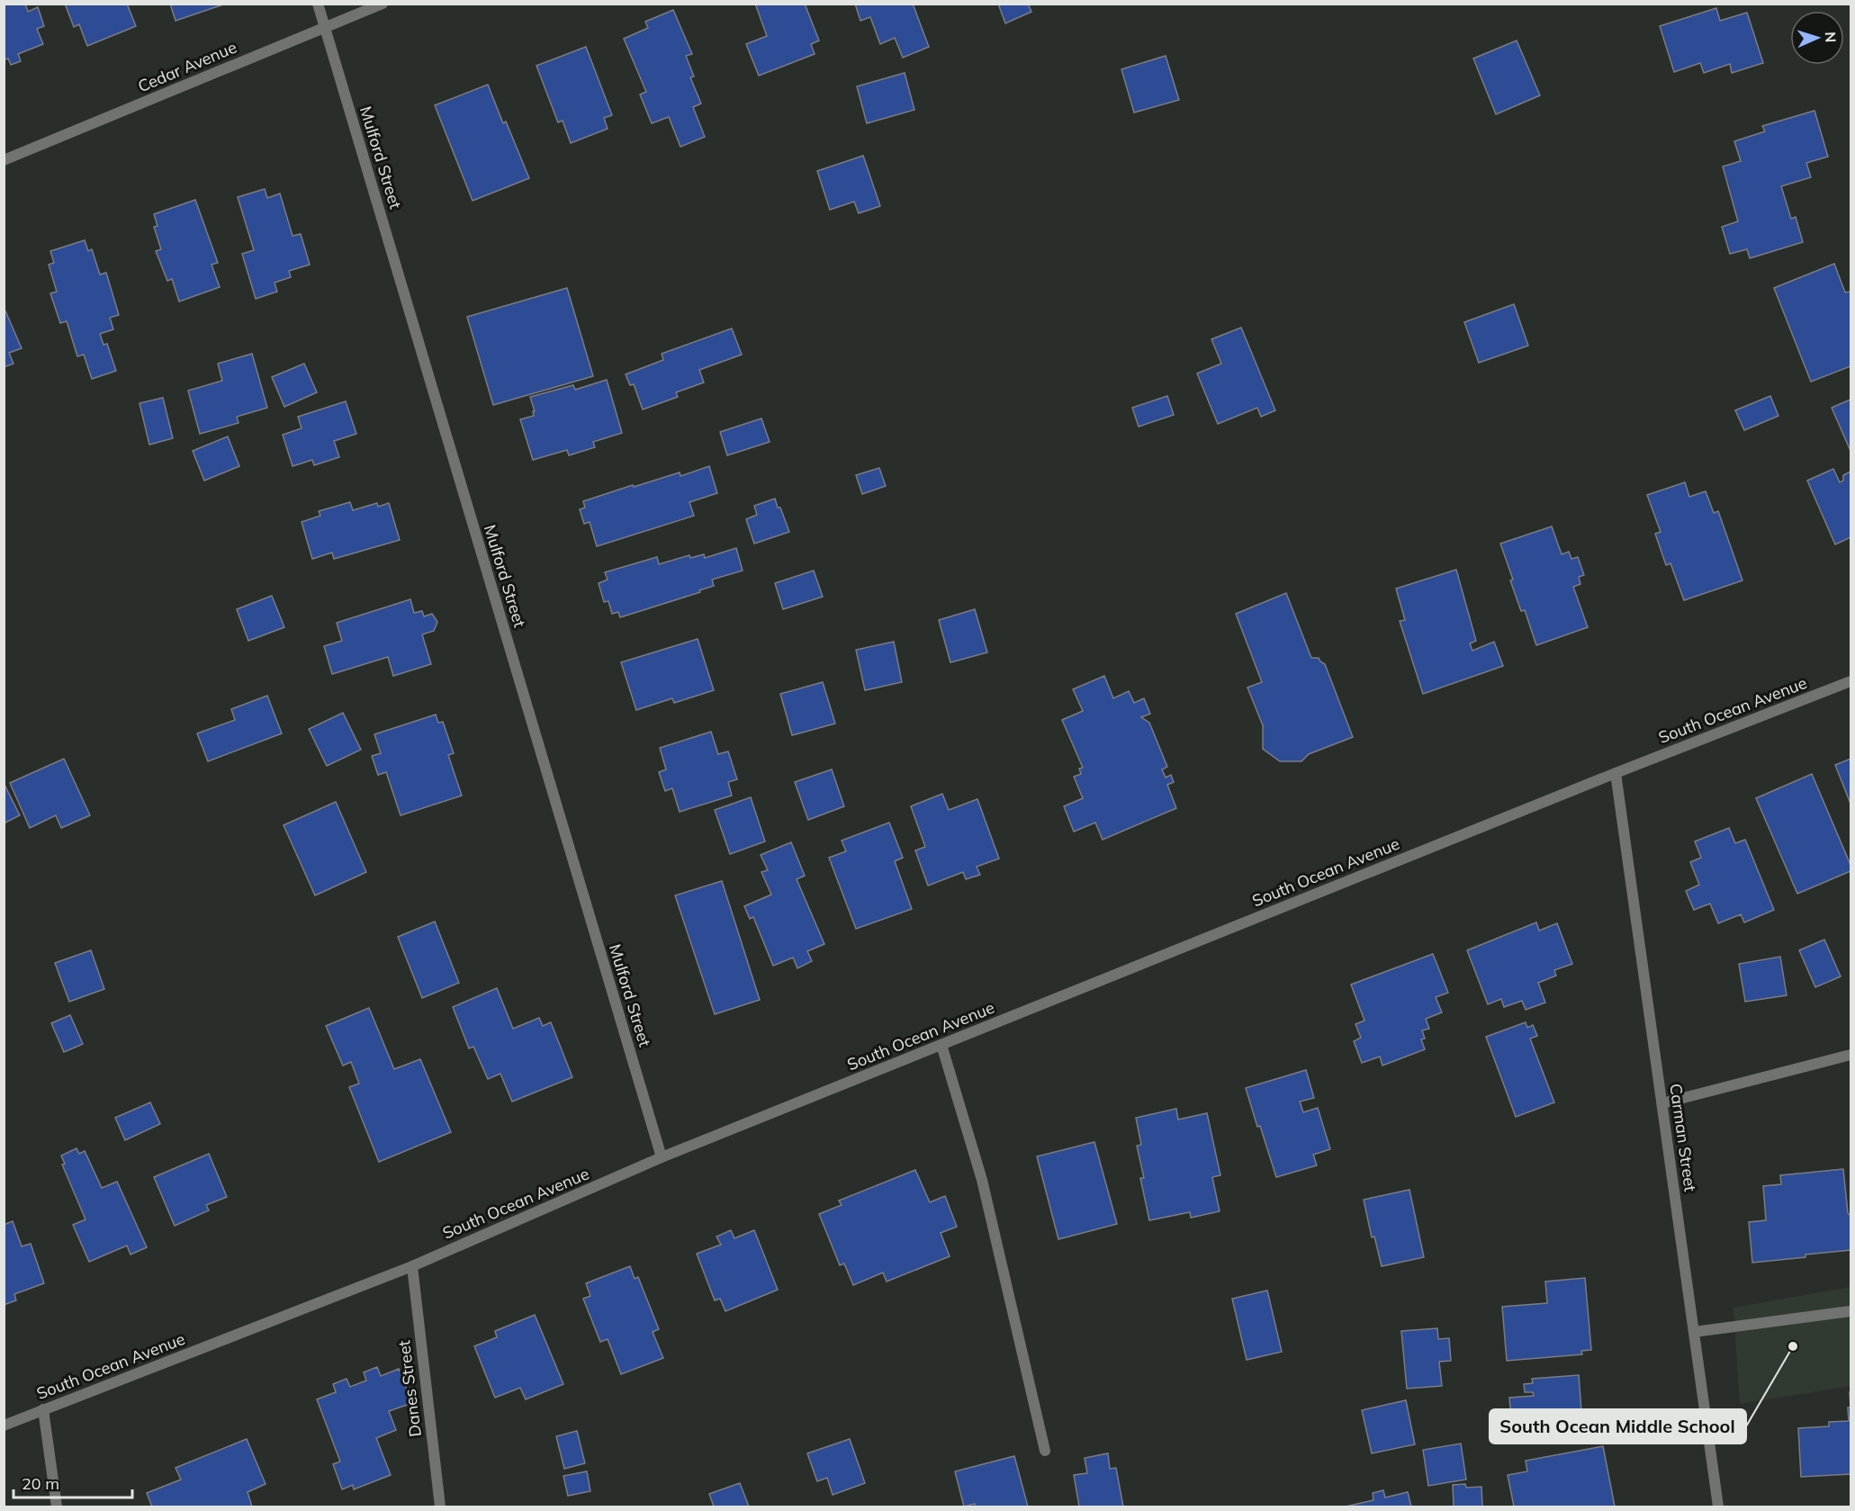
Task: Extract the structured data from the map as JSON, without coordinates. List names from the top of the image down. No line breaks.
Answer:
{"streets":{"street":["Cedar Avenue","Mulford Street","South Ocean Avenue","Carman Street","Danes Street"]},"crossings":[["Cedar Avenue","Mulford Street"],["Mulford Street","South Ocean Avenue"],["South Ocean Avenue","Carman Street"],["South Ocean Avenue","Danes Street"]],"places":["South Ocean Middle School"],"scale_bar":"20 m","north":"right"}
